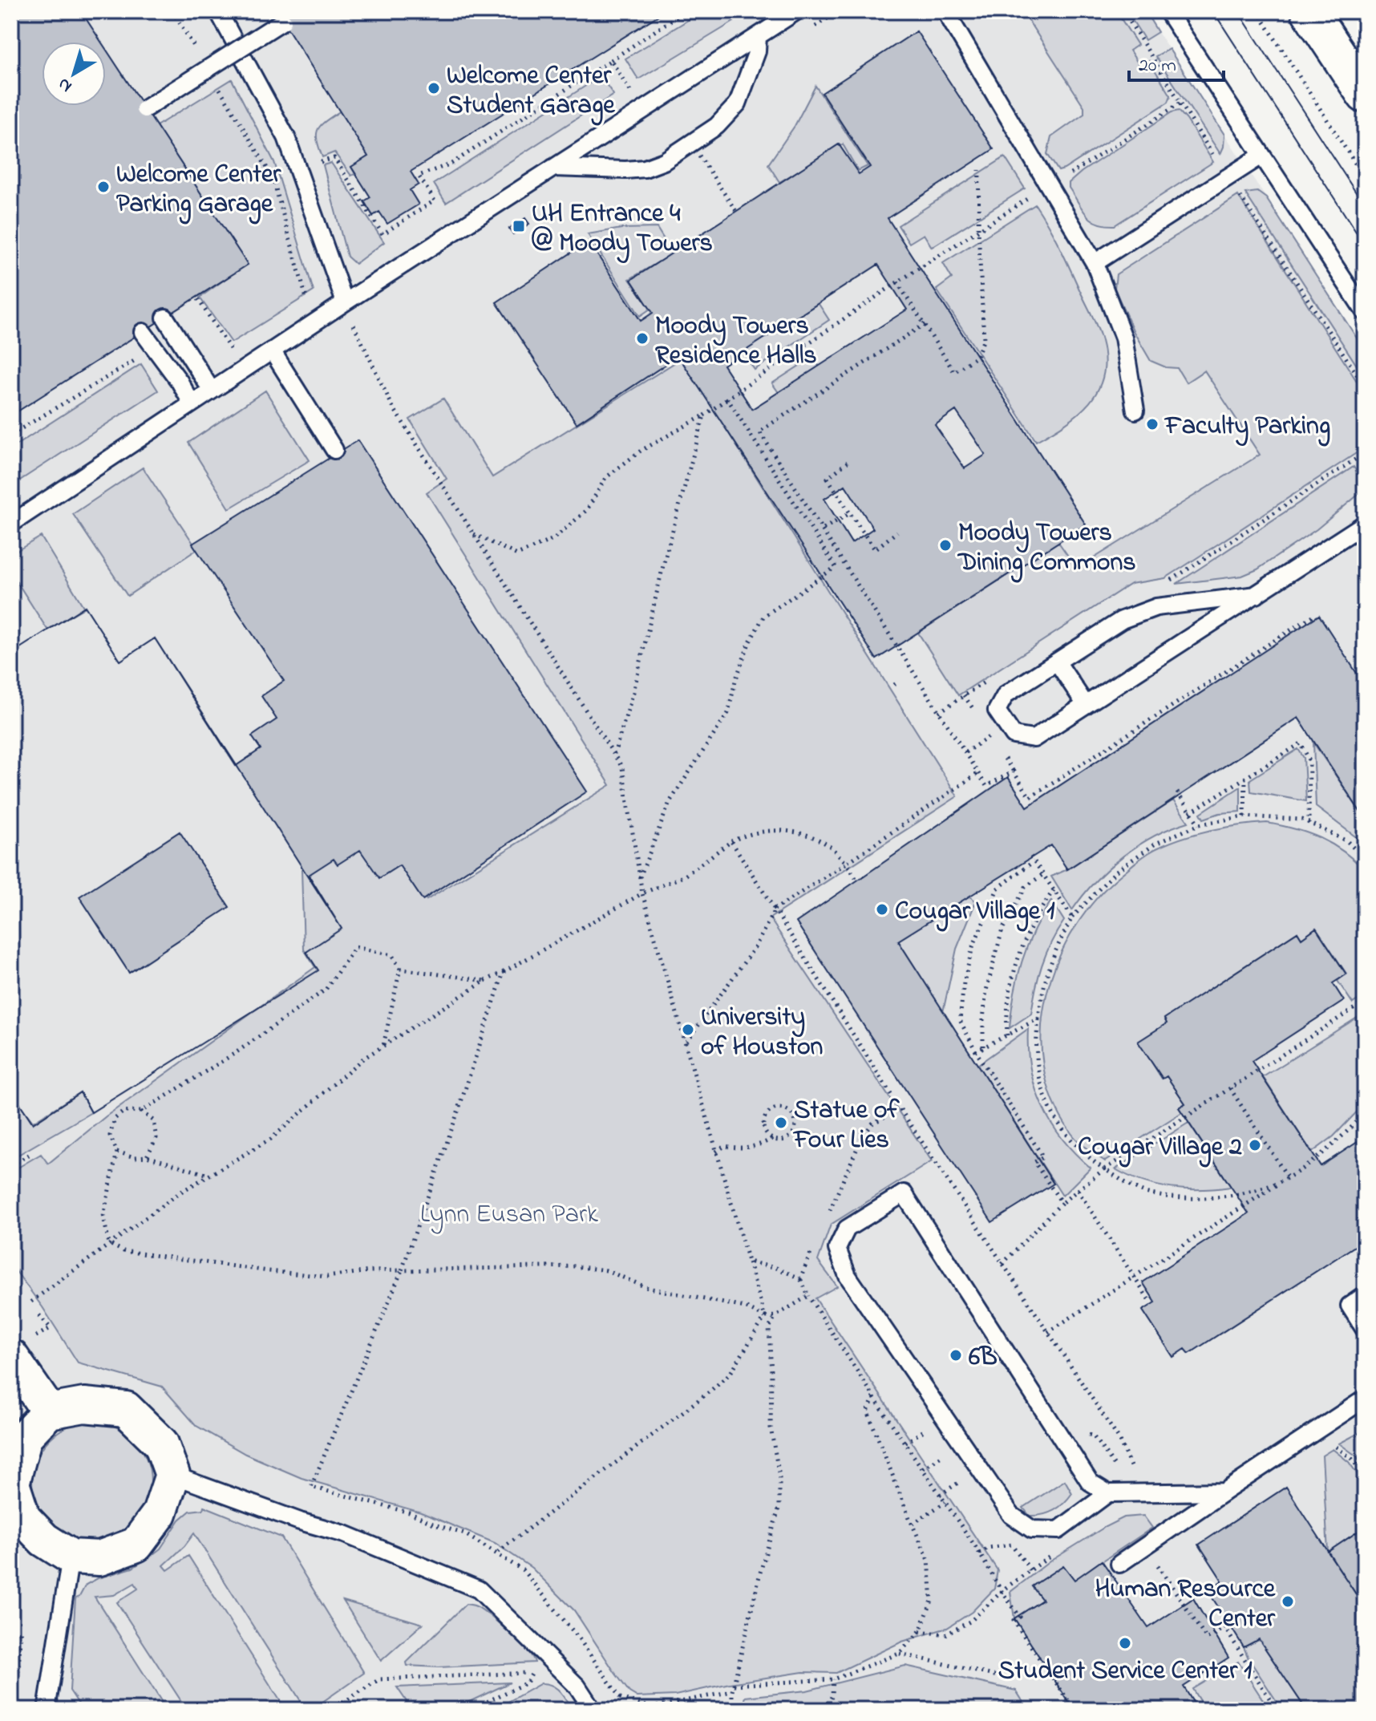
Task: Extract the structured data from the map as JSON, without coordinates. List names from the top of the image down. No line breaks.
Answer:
{"parks":["Lynn Eusan Park"],"places":{"other":["Welcome Center Student Garage","Welcome Center Parking Garage","Moody Towers Residence Halls","Faculty Parking","Moody Towers Dining Commons","Cougar Village 1","University of Houston","Statue of Four Lies","Cougar Village 2","6B","Human Resource Center","Student Service Center 1"],"transit":["UH Entrance 4 @ Moody Towers"]},"scale_bar":"20 m","north":"bottom left"}
